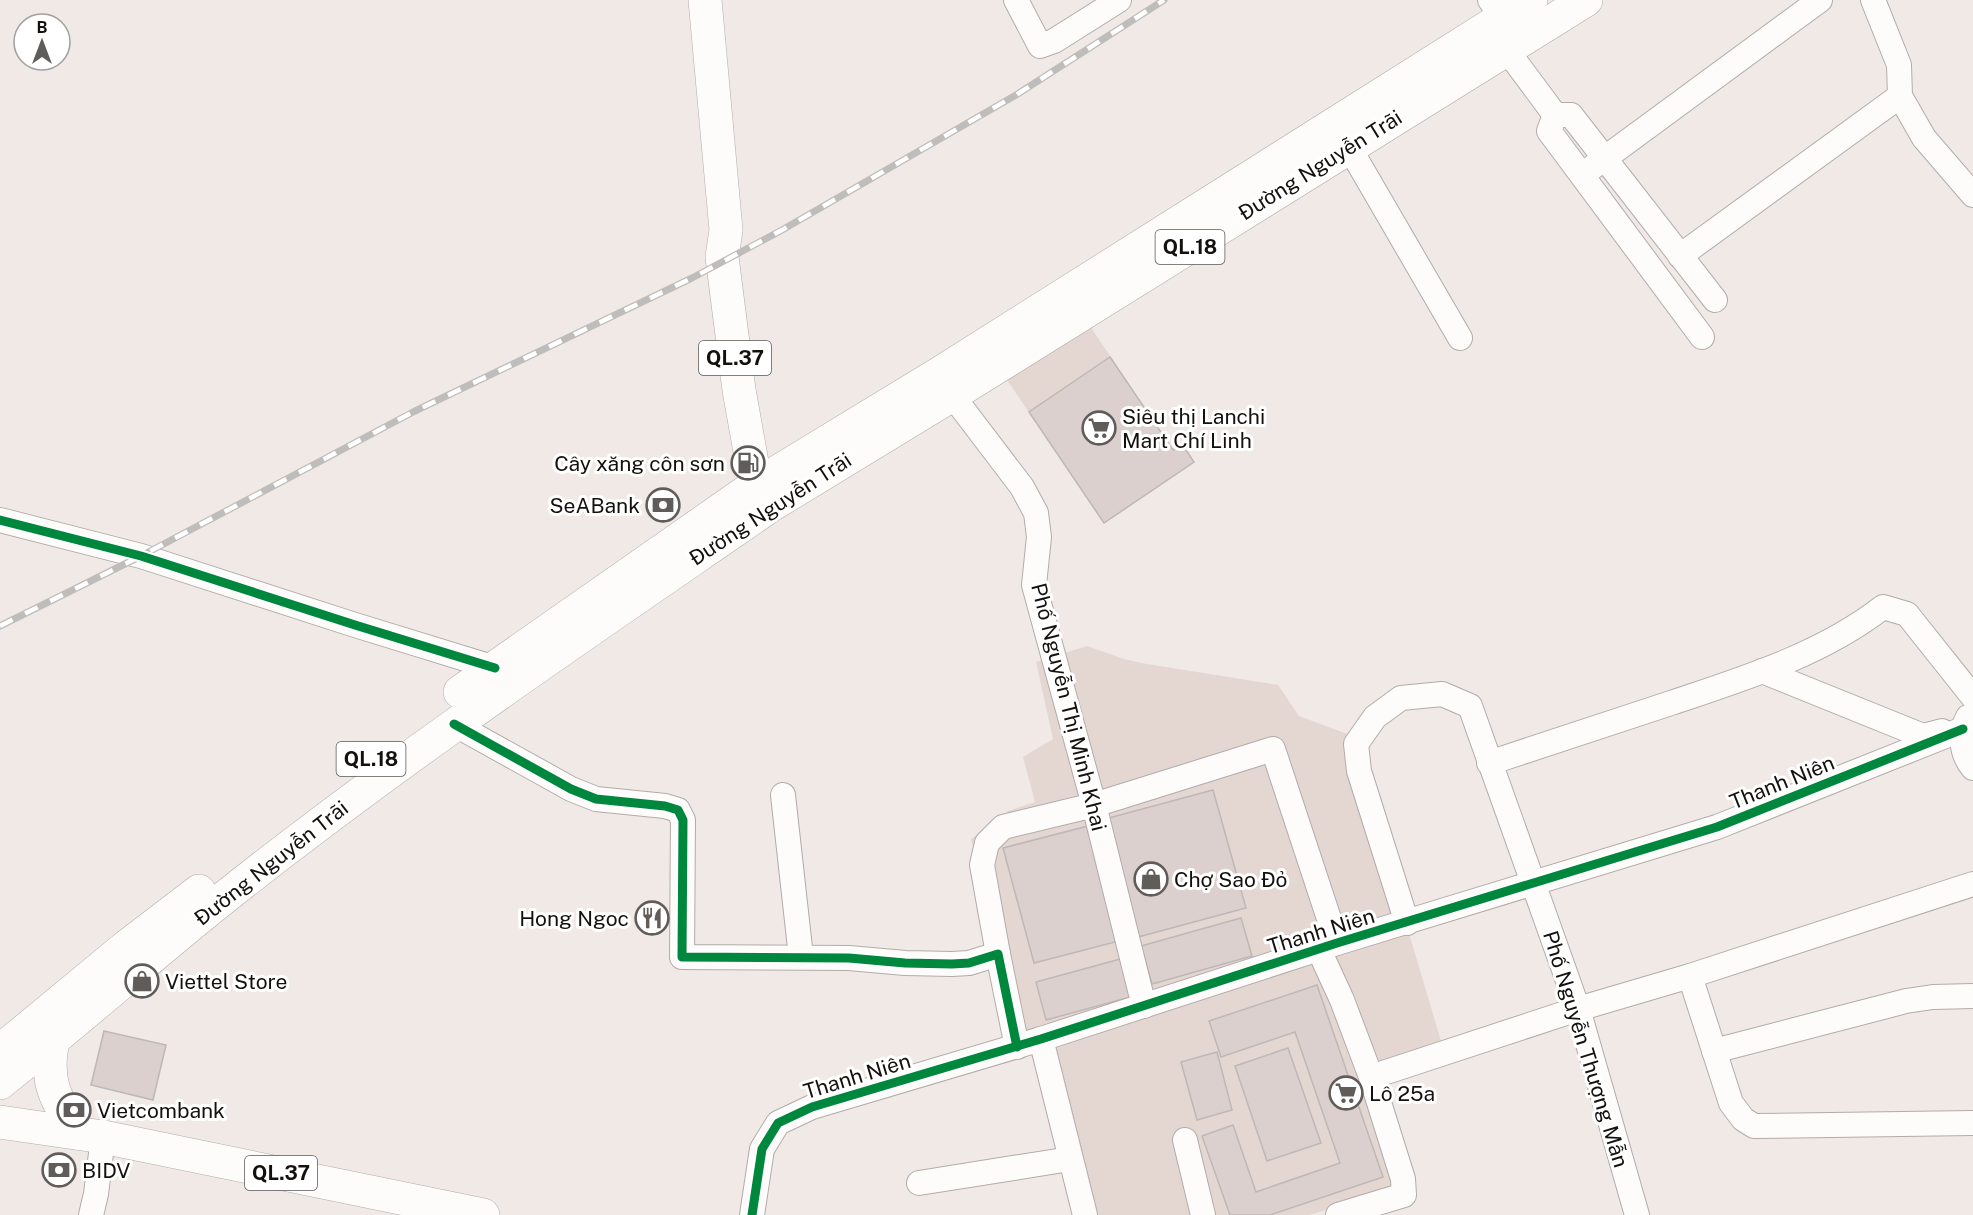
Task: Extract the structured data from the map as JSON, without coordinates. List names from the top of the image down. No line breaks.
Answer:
{"streets":{"highway":["Đường Nguyễn Trãi","QL.18","QL.37"],"street":["Phố Nguyễn Thị Minh Khai","Thanh Niên","Phố Nguyễn Thượng Mẫn"]},"crossings":[["Đường Nguyễn Trãi","QL.37"],["Đường Nguyễn Trãi","Phố Nguyễn Thị Minh Khai"],["Phố Nguyễn Thị Minh Khai","Thanh Niên"],["Thanh Niên","Phố Nguyễn Thượng Mẫn"]],"places":{"supermarket":["Siêu thị Lanchi Mart Chí Linh","Lô 25a"],"fuel station":["Cây xăng côn sơn"],"bank":["SeABank","Vietcombank","BIDV"],"shop":["Chợ Sao Đỏ","Viettel Store"],"restaurant":["Hong Ngoc"]},"north":"top"}
